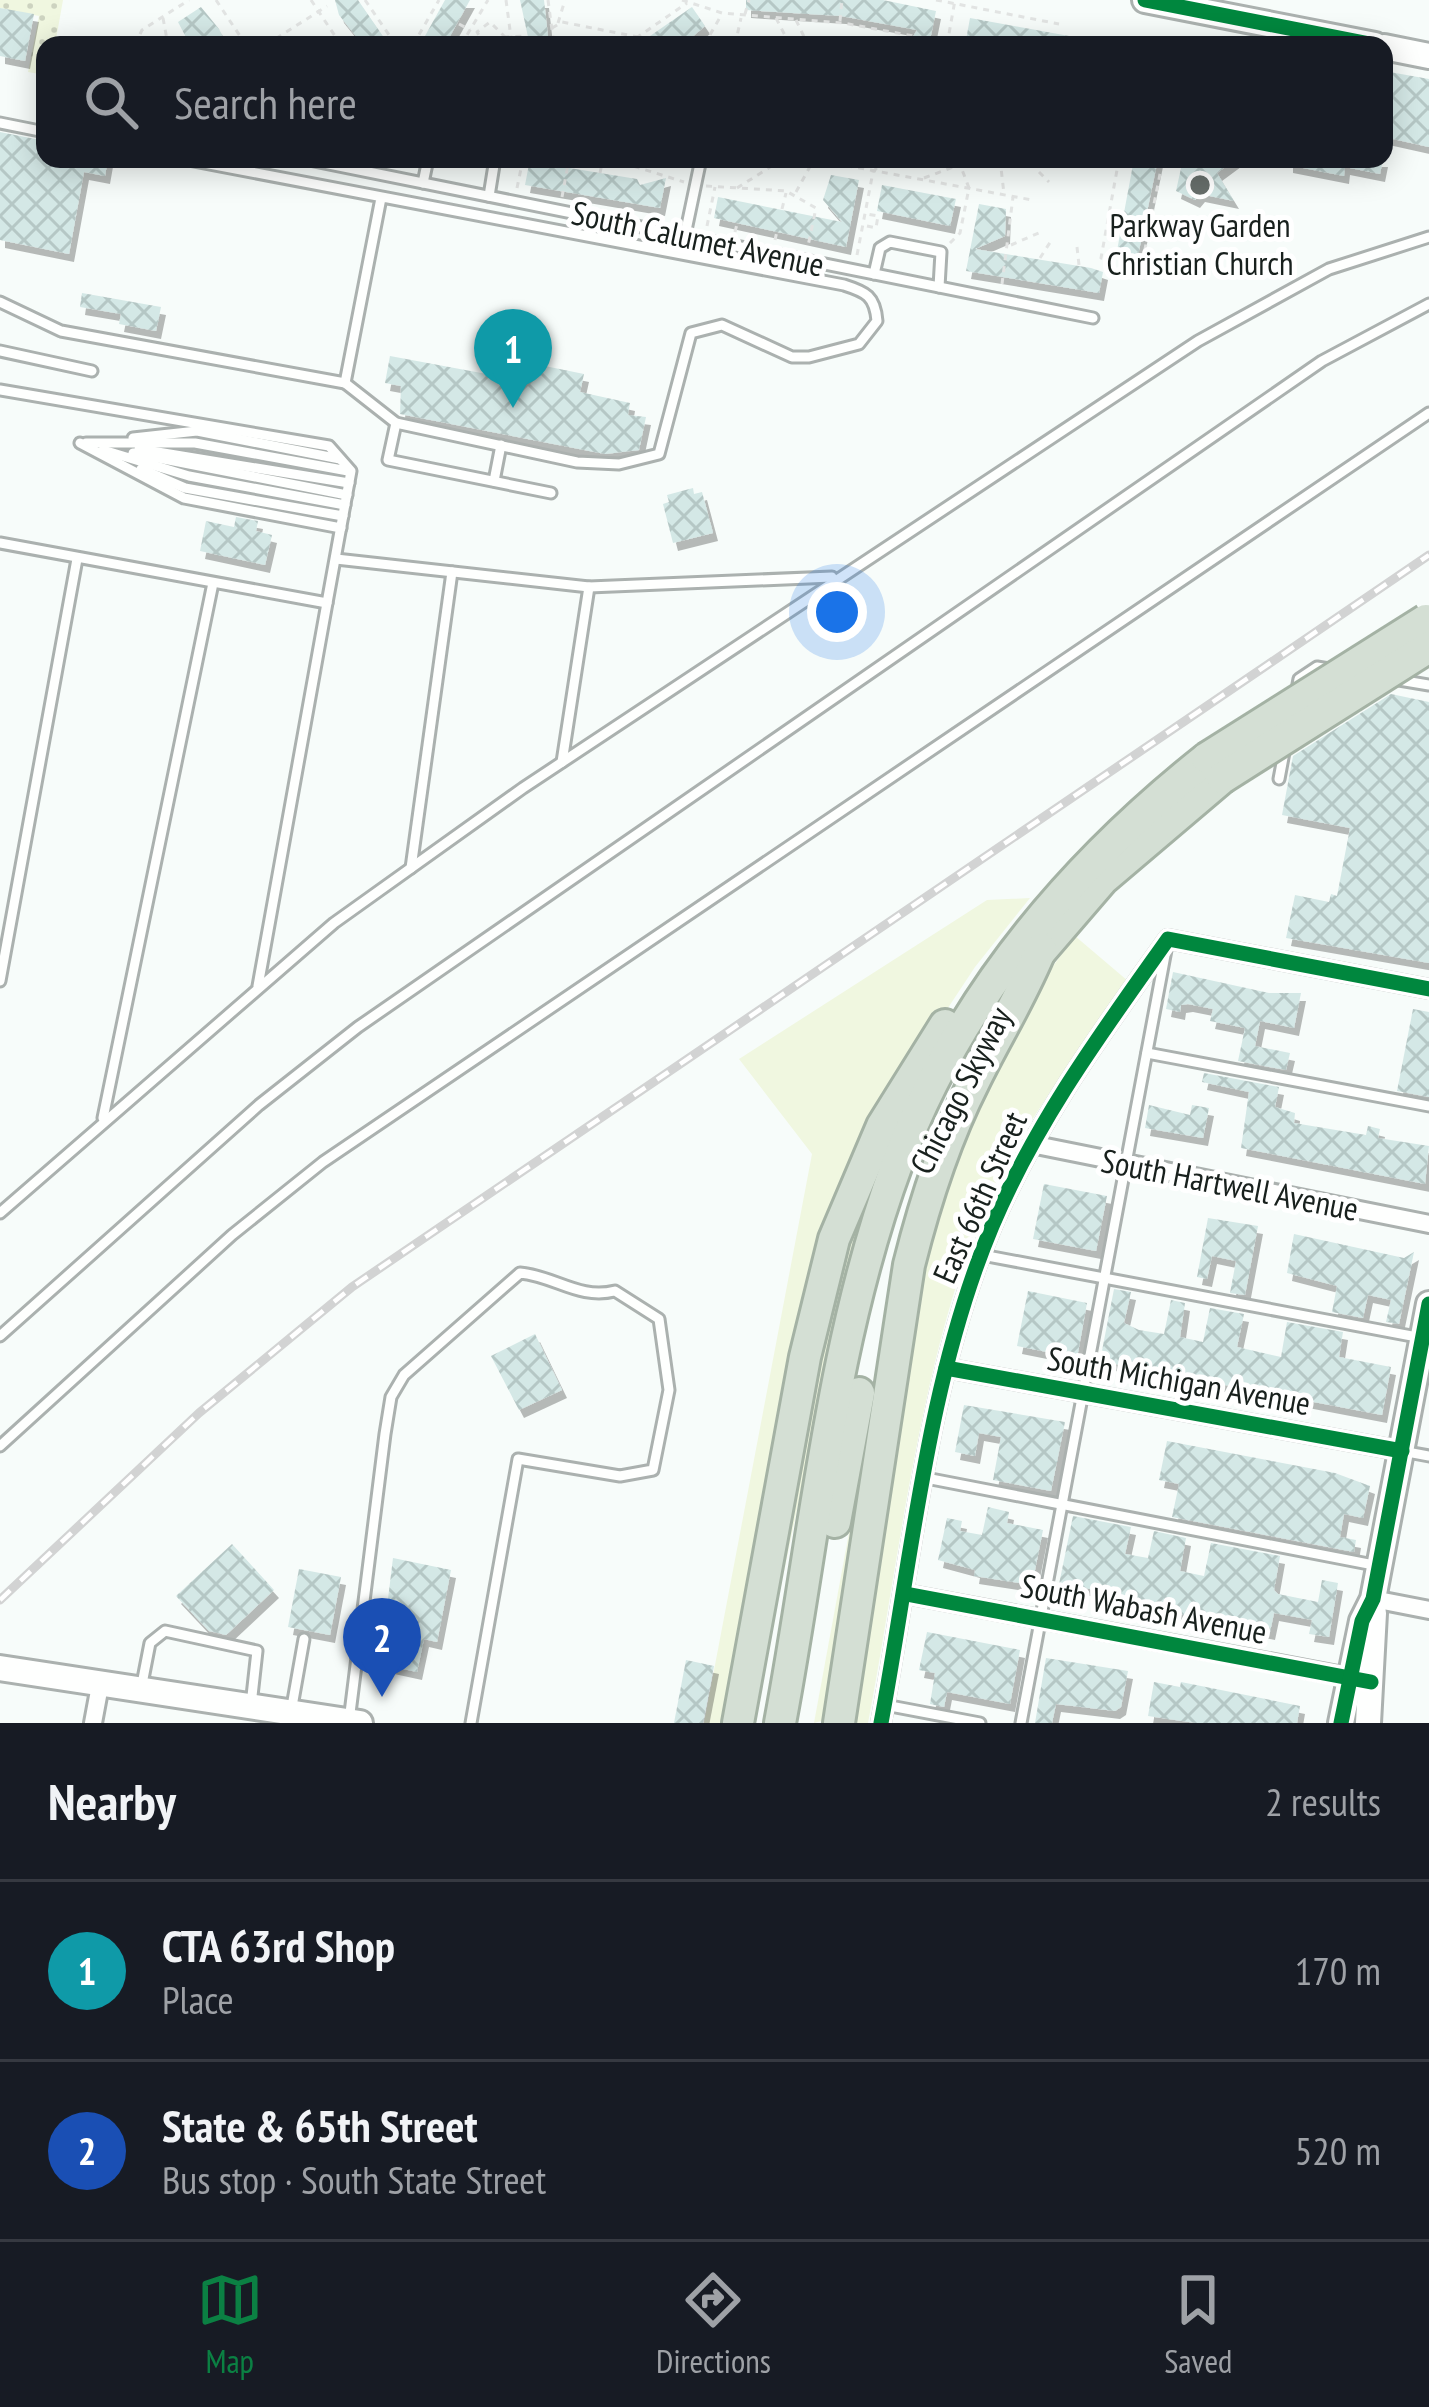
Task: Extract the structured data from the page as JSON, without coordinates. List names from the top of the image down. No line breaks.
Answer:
{"streets":{"highway":["Chicago Skyway"],"street":["South Hartwell Avenue","East 66th Street","South Michigan Avenue","South Wabash Avenue"],"lane":["South Calumet Avenue"]},"crossings":[["South Hartwell Avenue","East 66th Street"],["East 66th Street","South Michigan Avenue"],["East 66th Street","South Wabash Avenue"]],"places":["Parkway Garden Christian Church"],"page":{"search":"Search here","pins":["1","2"],"heading":["Nearby","2 results"],"list":[{"mark":"1","name":"CTA 63rd Shop","note":"Place","value":"170 m"},{"mark":"2","name":"State & 65th Street","note":"Bus stop · South State Street","value":"520 m"}],"nav":["Map","Directions","Saved"]}}
